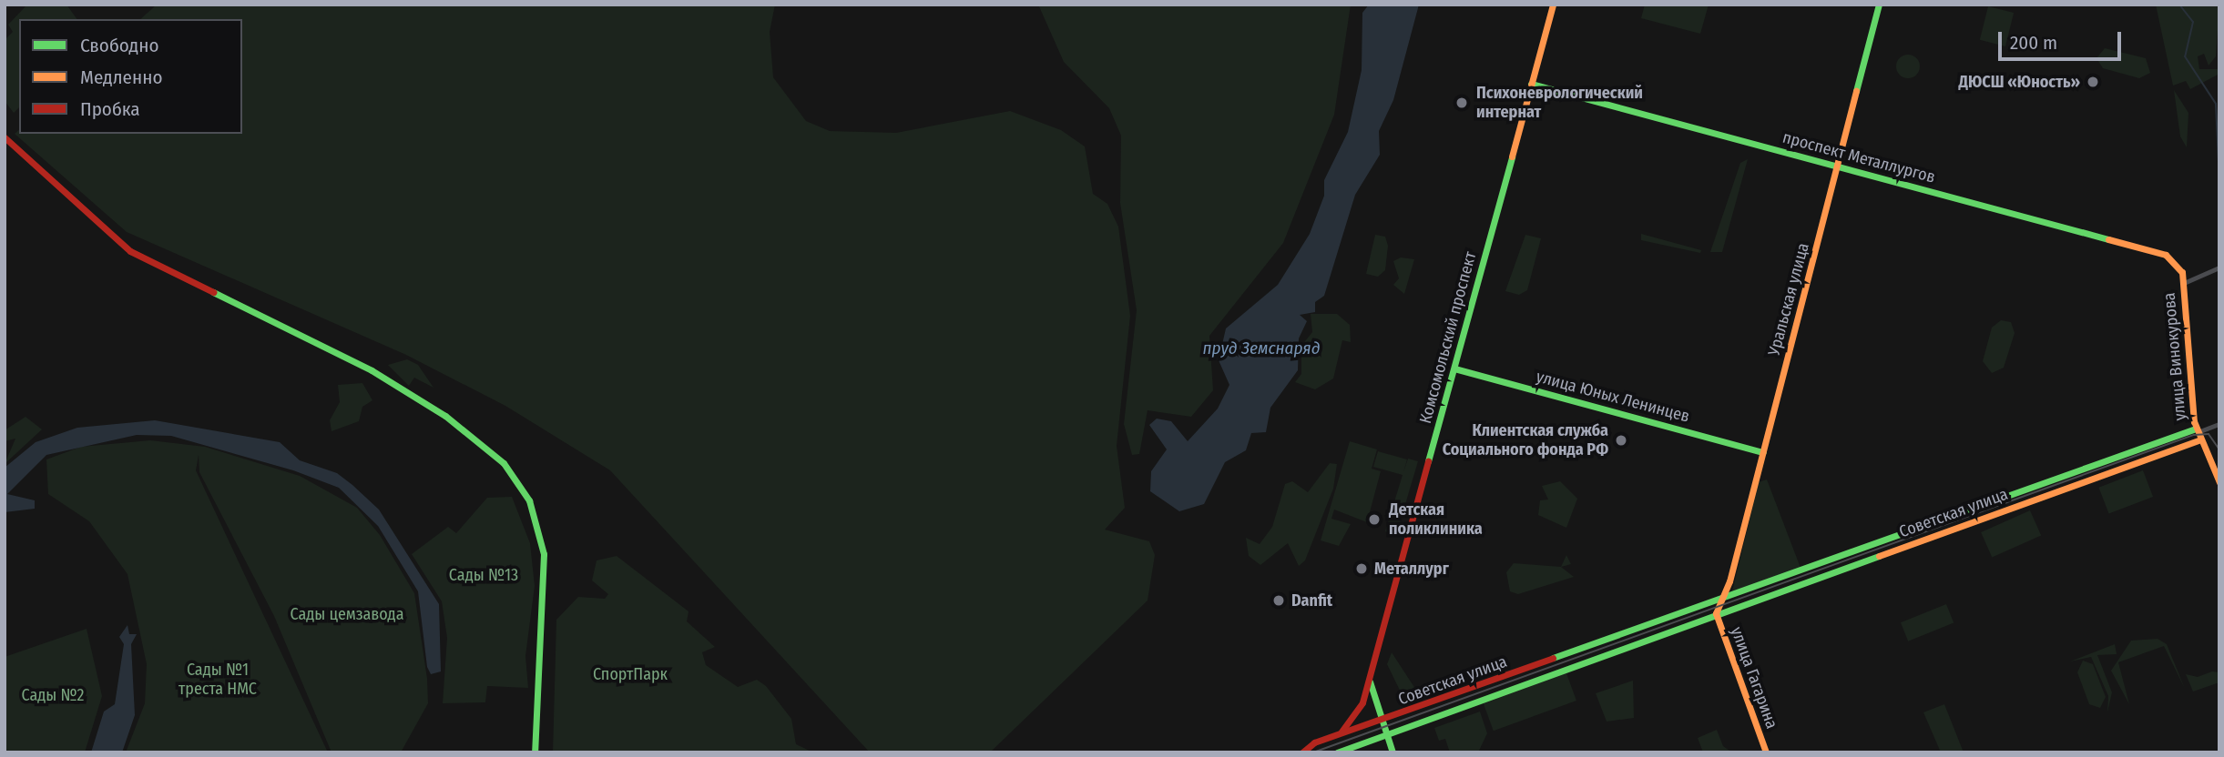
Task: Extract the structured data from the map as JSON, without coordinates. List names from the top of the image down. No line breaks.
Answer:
{"streets":{"street":["проспект Металлургов","Уральская улица","Комсомольский проспект","улица Винокурова","улица Юных Ленинцев","Советская улица","улица Гагарина"]},"crossings":[["проспект Металлургов","Уральская улица"],["проспект Металлургов","Комсомольский проспект"],["проспект Металлургов","улица Винокурова"],["Уральская улица","улица Юных Ленинцев"],["Уральская улица","Советская улица"],["Комсомольский проспект","улица Юных Ленинцев"],["Комсомольский проспект","Советская улица"],["улица Винокурова","Советская улица"],["Советская улица","улица Гагарина"]],"water":["пруд Земснаряд"],"parks":["Сады №13","Сады цемзавода","Сады №1 треста НМС","СпортПарк","Сады №2"],"places":["ДЮСШ «Юность»","Психоневрологический интернат","Клиентская служба Социального фонда РФ","Детская поликлиника","Металлург","Danfit"],"legend":["Свободно","Медленно","Пробка"],"scale_bar":"200 m"}
